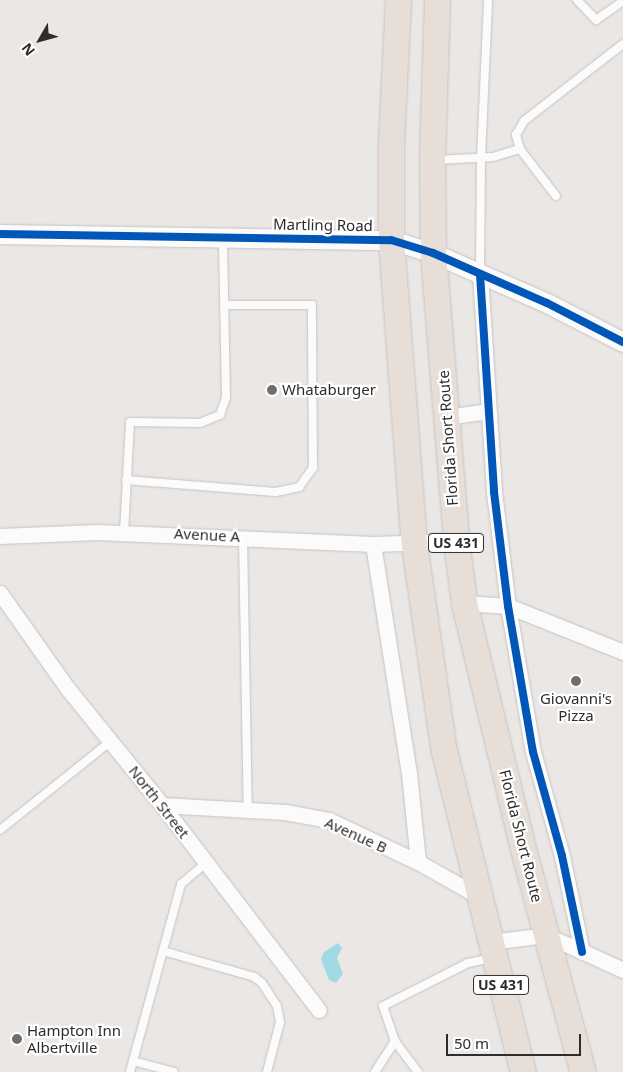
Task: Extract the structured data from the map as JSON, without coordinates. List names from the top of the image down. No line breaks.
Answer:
{"streets":{"highway":["Florida Short Route","US 431"],"street":["Martling Road","Avenue A","North Street","Avenue B"]},"crossings":[["Martling Road","Florida Short Route"],["Martling Road","US 431"],["Florida Short Route","Avenue A"],["Avenue A","US 431"],["US 431","Avenue B"],["North Street","Avenue B"]],"places":["Whataburger","Giovanni's Pizza","Hampton Inn Albertville"],"scale_bar":"50 m","north":"bottom left"}
